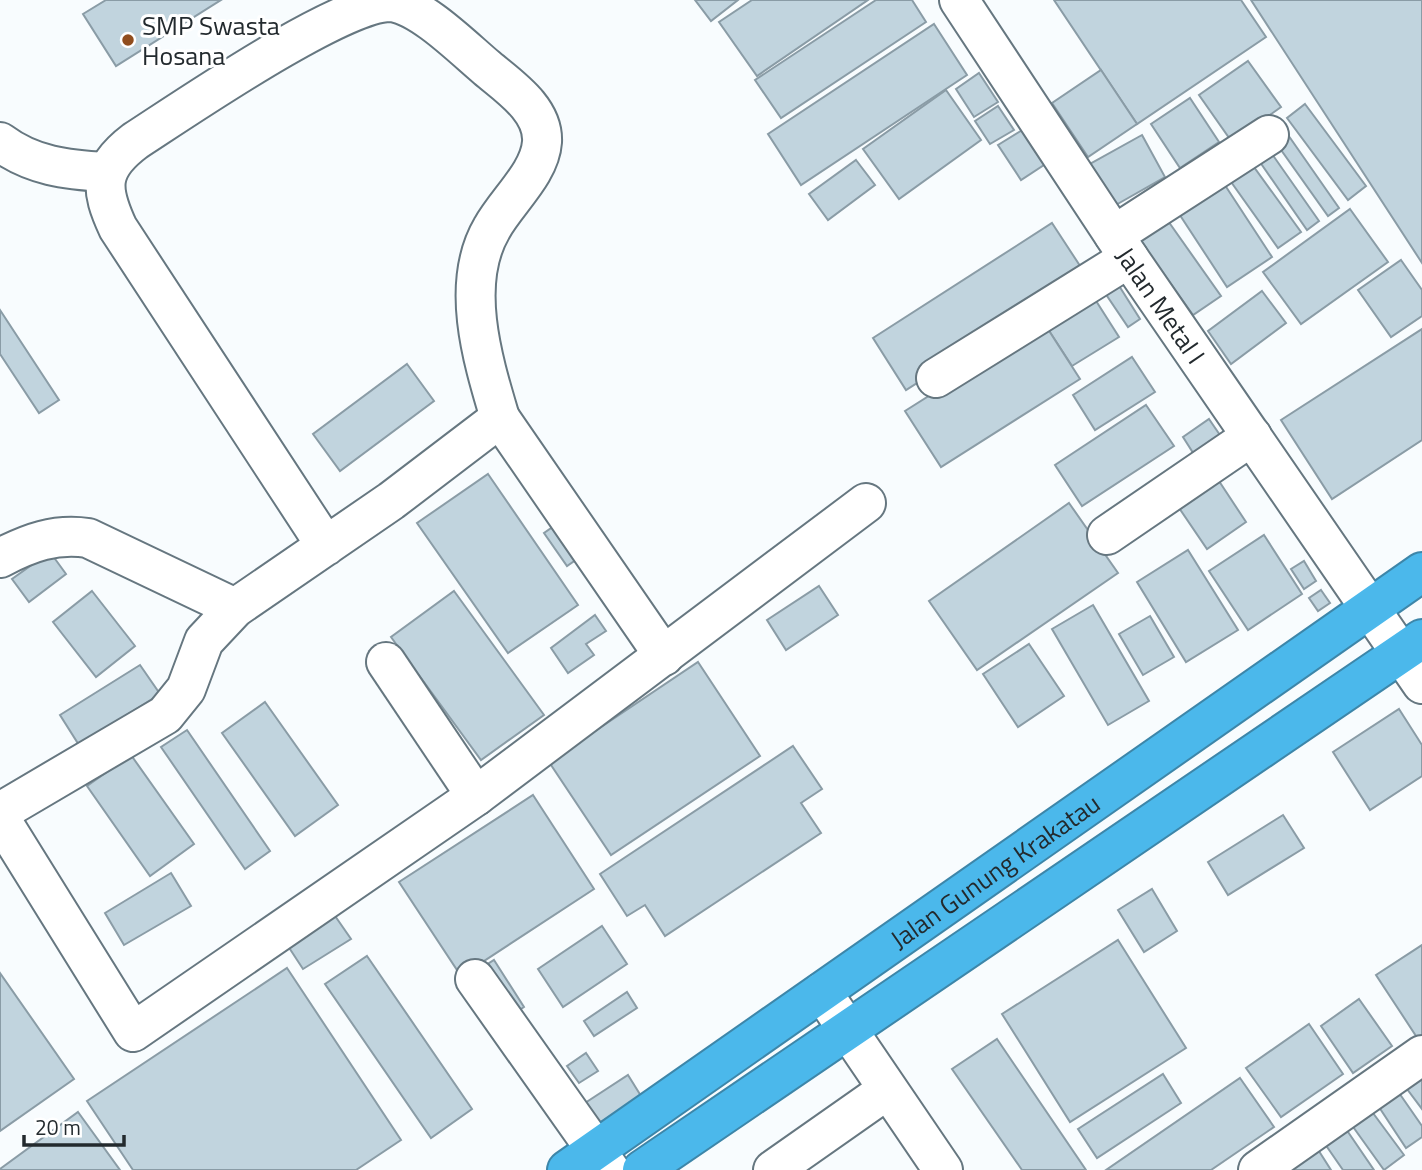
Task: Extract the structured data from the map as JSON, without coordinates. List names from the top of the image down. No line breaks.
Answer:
{"streets":{"highway":["Jalan Gunung Krakatau"],"street":["Jalan Metal I"]},"crossings":[["Jalan Metal I","Jalan Gunung Krakatau"]],"places":["SMP Swasta Hosana"],"scale_bar":"20 m"}
